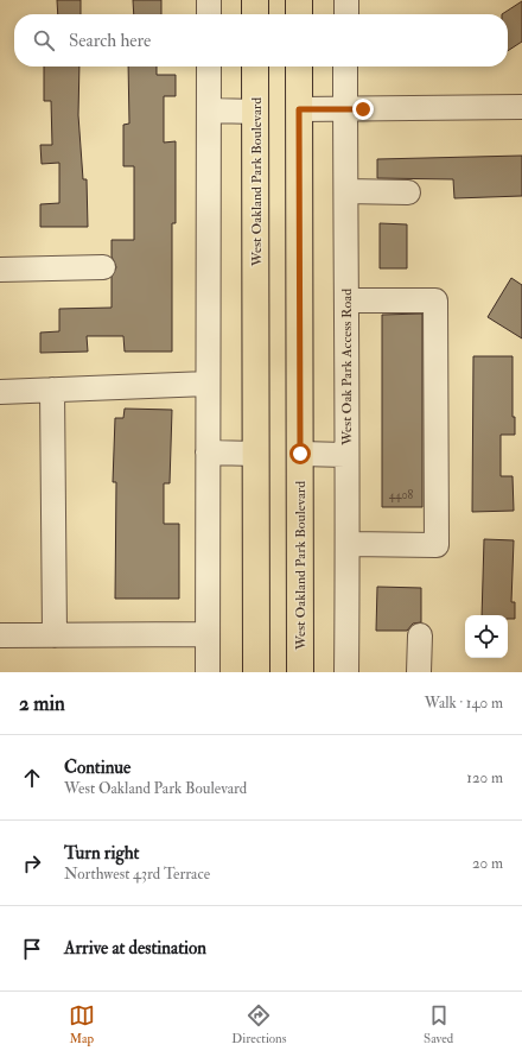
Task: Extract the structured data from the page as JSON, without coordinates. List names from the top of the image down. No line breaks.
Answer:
{"streets":{"main road":["West Oakland Park Boulevard"],"street":["West Oak Park Access Road"]},"house_numbers":["4408"],"page":{"search":"Search here","heading":["2 min","Walk · 140 m"],"list":[["Continue","West Oakland Park Boulevard","120 m"],["Turn right","Northwest 43rd Terrace","20 m"],"Arrive at destination"],"nav":["Map","Directions","Saved"]}}
